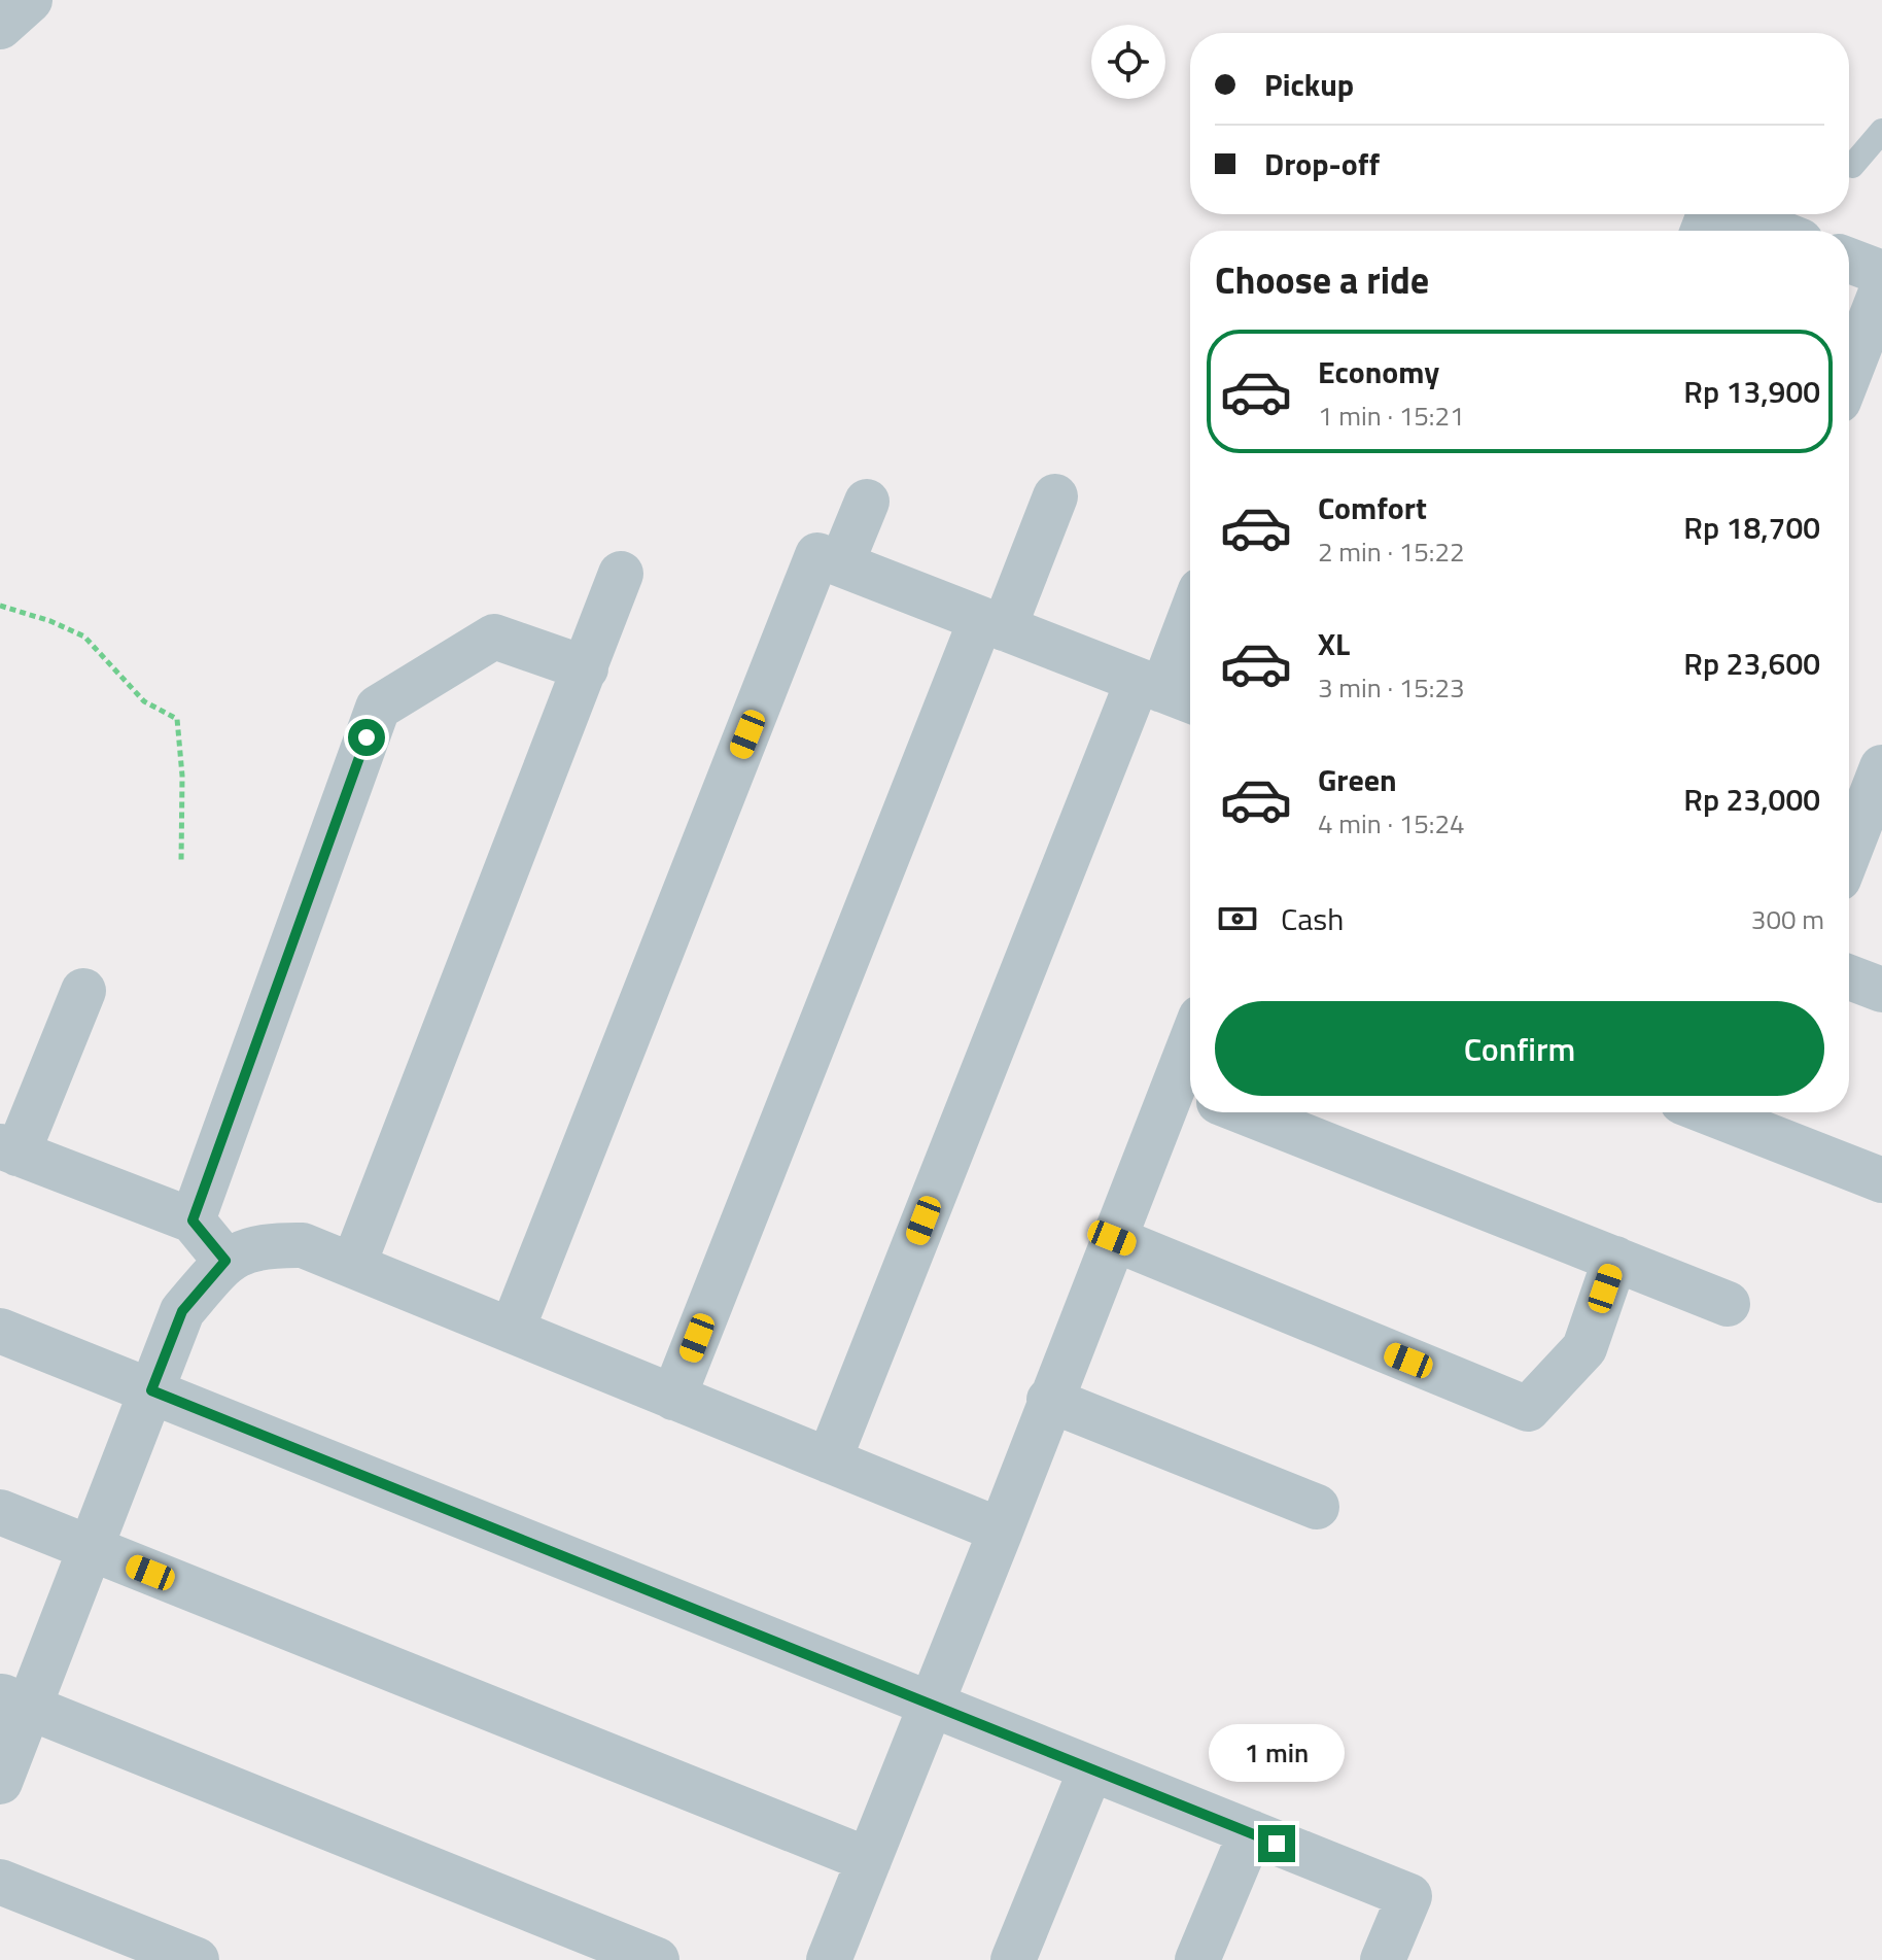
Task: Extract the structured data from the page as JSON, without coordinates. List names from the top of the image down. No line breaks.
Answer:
{"page":{"banner":["Pickup","Drop-off"],"heading":"Choose a ride","list":[{"name":"Economy","note":"1 min · 15:21","value":"Rp 13,900"},{"name":"Comfort","note":"2 min · 15:22","value":"Rp 18,700"},{"name":"XL","note":"3 min · 15:23","value":"Rp 23,600"},{"name":"Green","note":"4 min · 15:24","value":"Rp 23,000"}],"pay":["Cash","300 m"],"buttons":"Confirm","bubble":"1 min"}}
